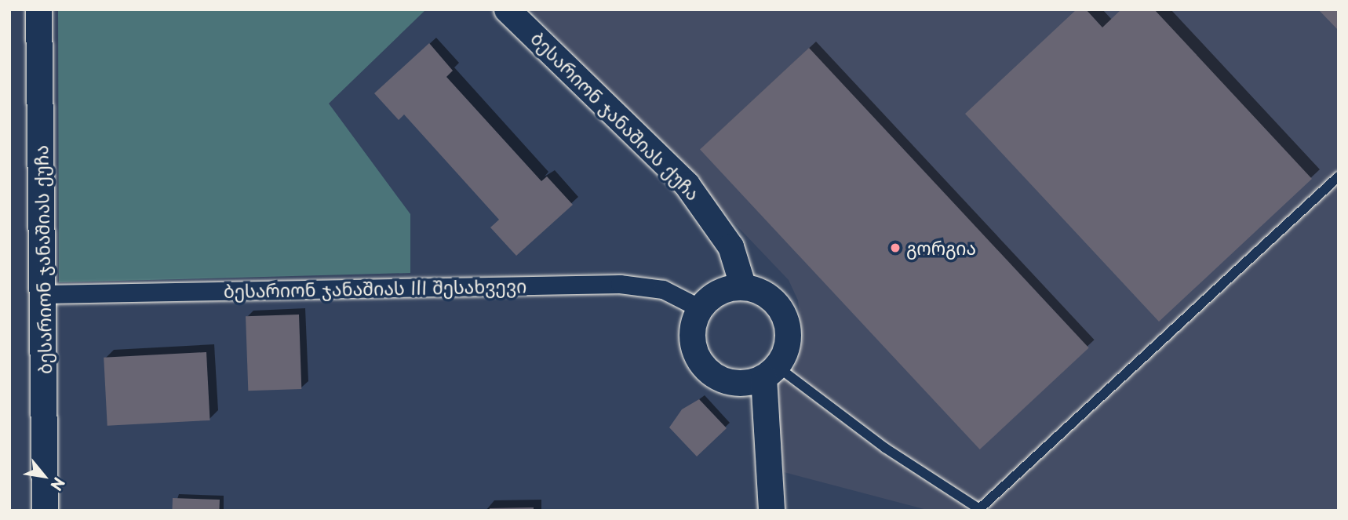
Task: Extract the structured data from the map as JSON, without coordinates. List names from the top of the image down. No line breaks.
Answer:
{"streets":{"street":["ბესარიონ ჯანაშიას ქუჩა","ბესარიონ ჯანაშიას III შესახვევი"]},"crossings":[["ბესარიონ ჯანაშიას ქუჩა","ბესარიონ ჯანაშიას III შესახვევი"]],"places":["გორგია"],"north":"bottom right"}
